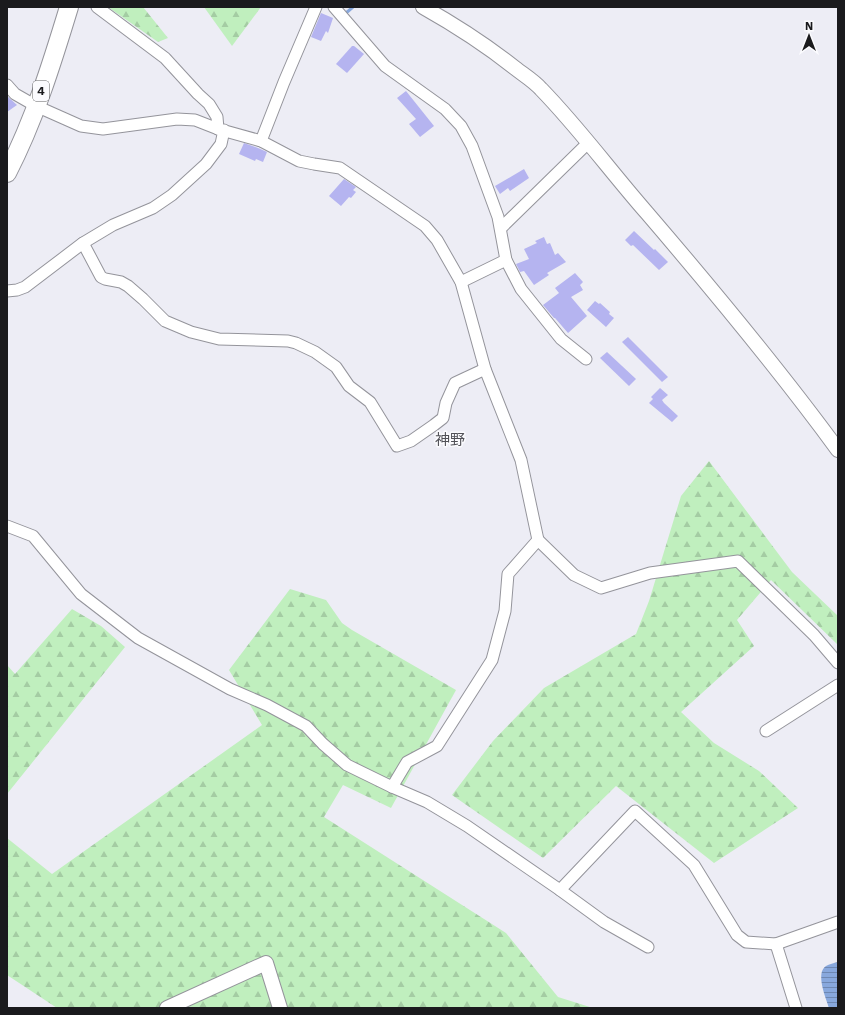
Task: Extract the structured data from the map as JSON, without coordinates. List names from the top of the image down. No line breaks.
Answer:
{"streets":{"main road":["4"]},"districts":["神野"],"north":"top"}
